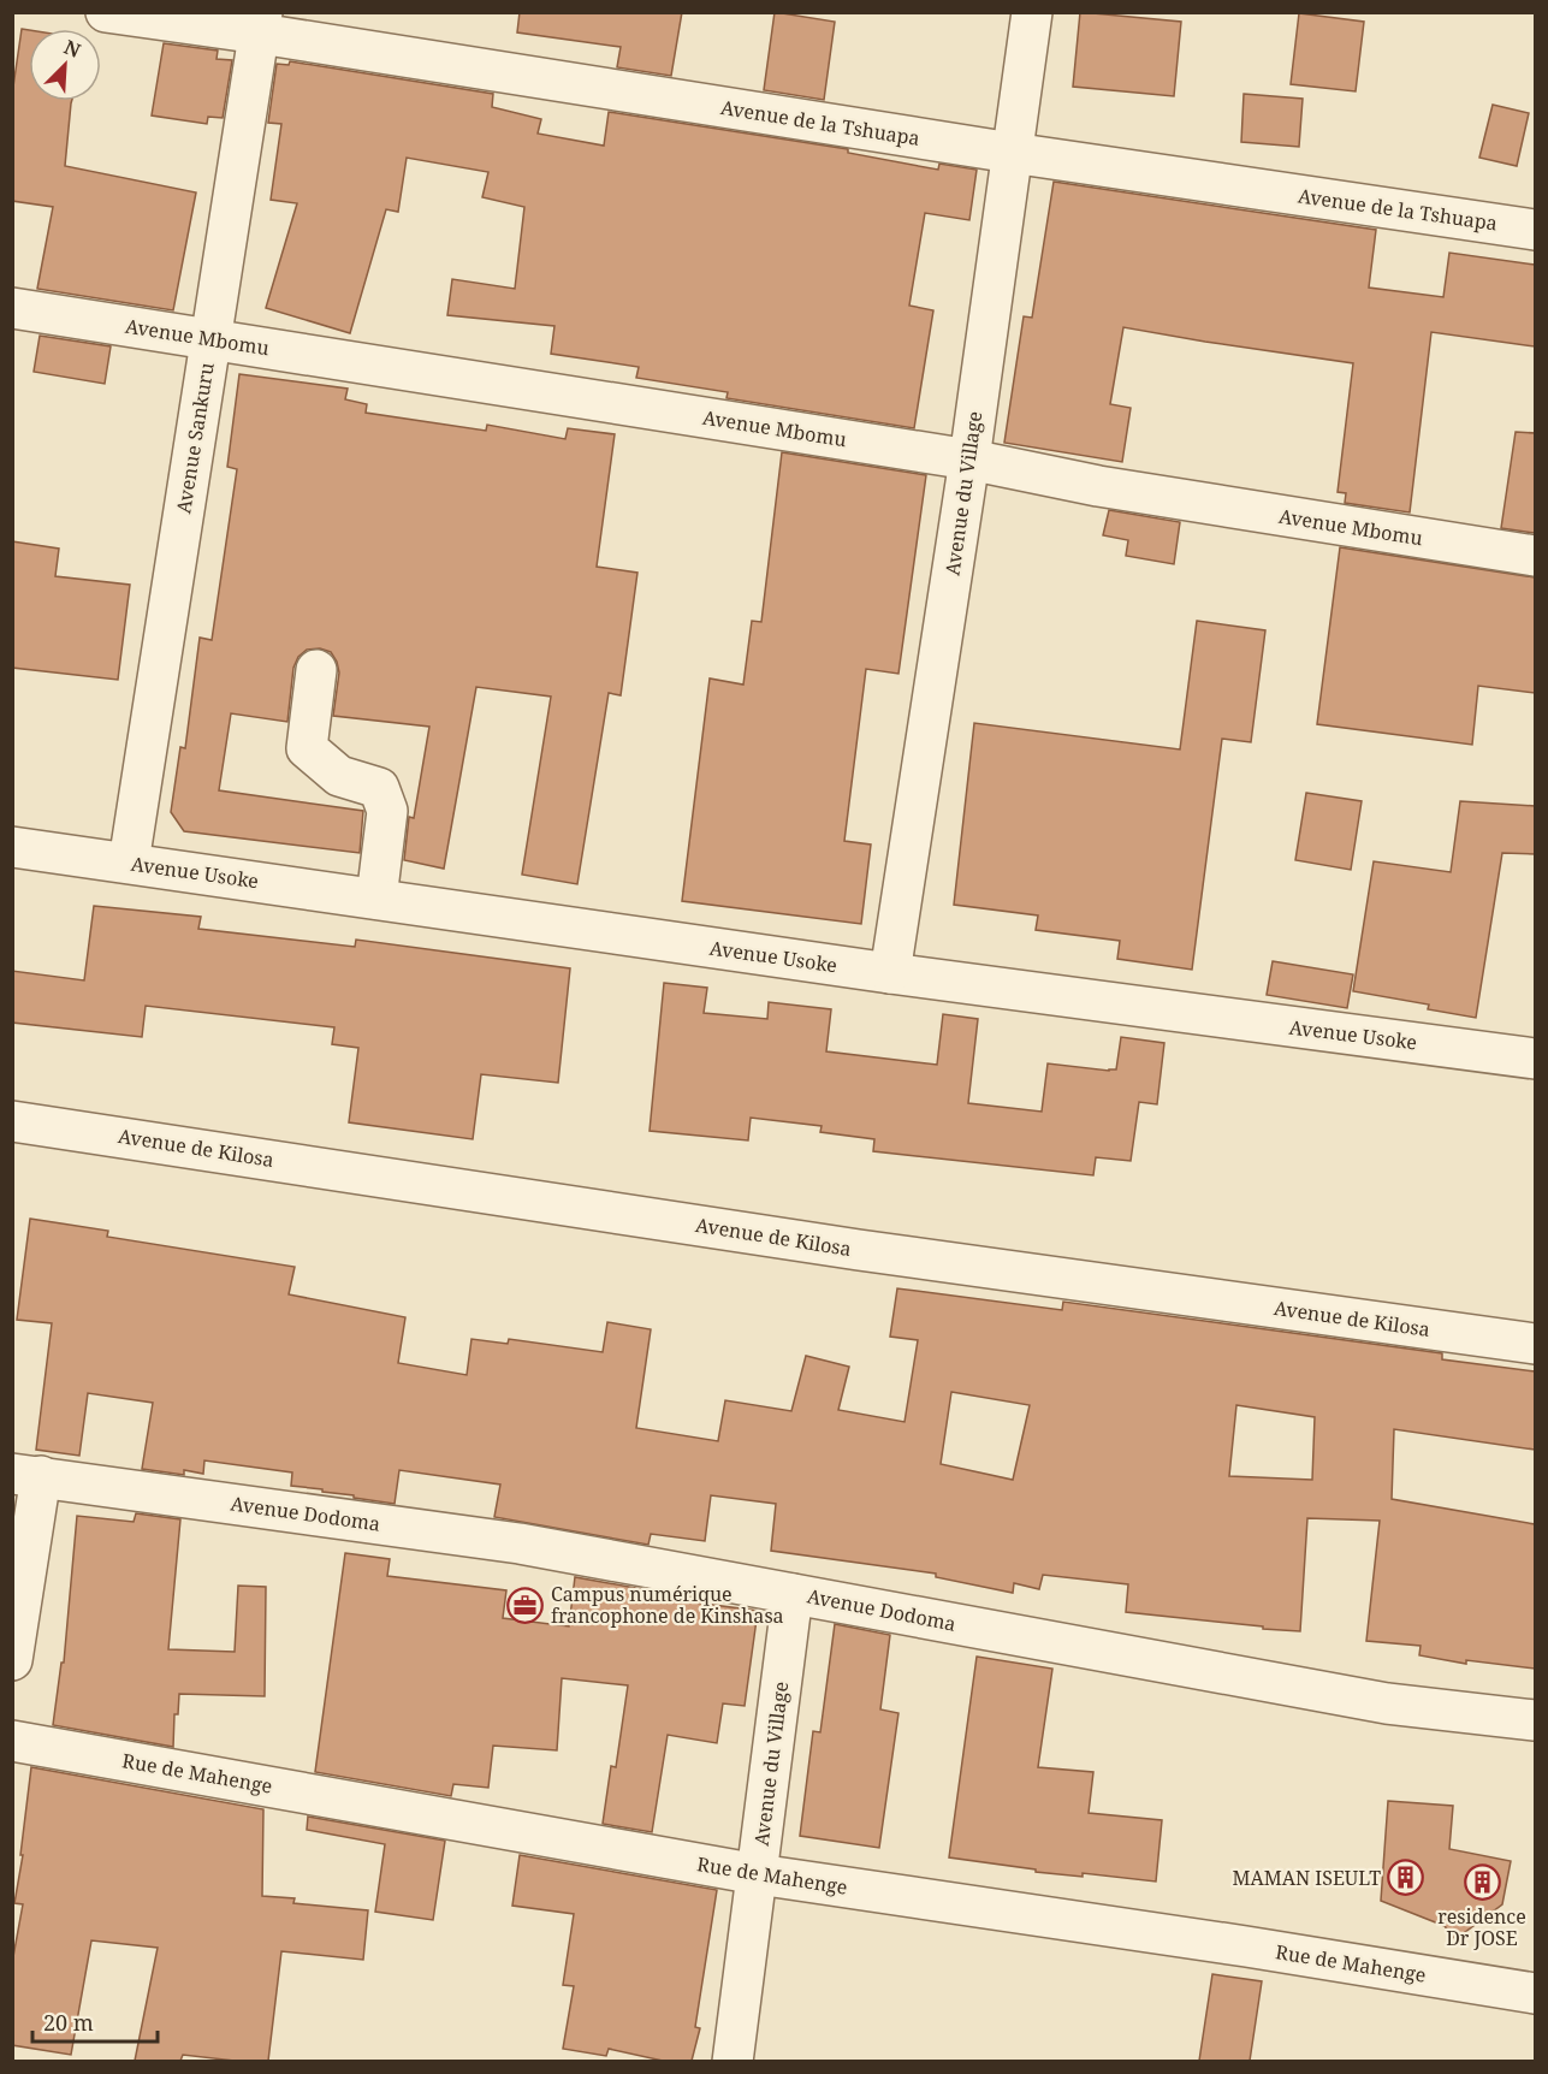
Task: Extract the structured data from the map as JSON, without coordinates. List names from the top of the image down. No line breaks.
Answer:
{"streets":{"street":["Avenue de la Tshuapa","Avenue Mbomu","Avenue Sankuru","Avenue du Village","Avenue Usoke","Avenue de Kilosa","Avenue Dodoma","Rue de Mahenge"]},"crossings":[["Avenue de la Tshuapa","Avenue Sankuru"],["Avenue de la Tshuapa","Avenue du Village"],["Avenue Mbomu","Avenue Sankuru"],["Avenue Mbomu","Avenue du Village"],["Avenue Sankuru","Avenue Usoke"],["Avenue du Village","Avenue Usoke"],["Avenue du Village","Avenue Dodoma"],["Avenue du Village","Rue de Mahenge"]],"places":{"office":["Campus numérique francophone de Kinshasa"],"building":["MAMAN ISEULT","residence Dr JOSE"]},"scale_bar":"20 m","north":"top right"}
